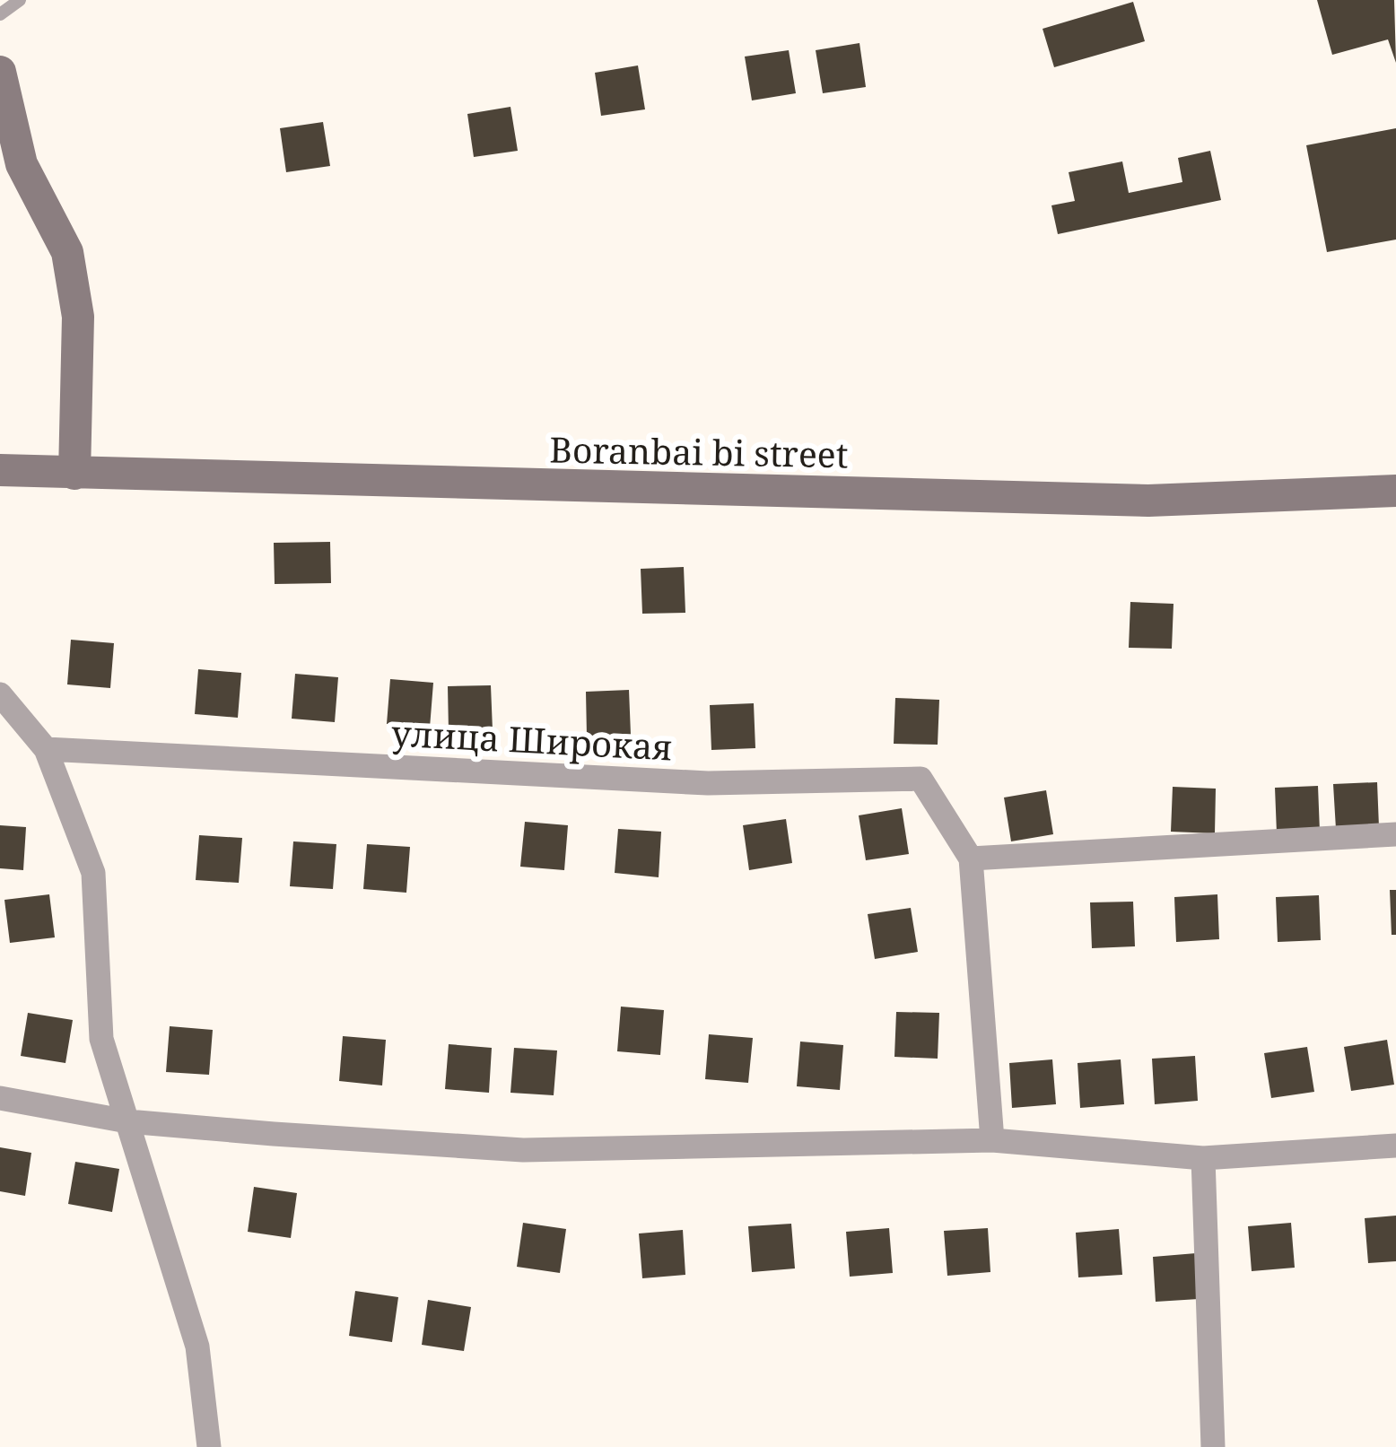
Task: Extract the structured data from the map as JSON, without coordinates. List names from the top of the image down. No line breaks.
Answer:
{"streets":{"main road":["Boranbai bi street"],"street":["улица Широкая"]}}
